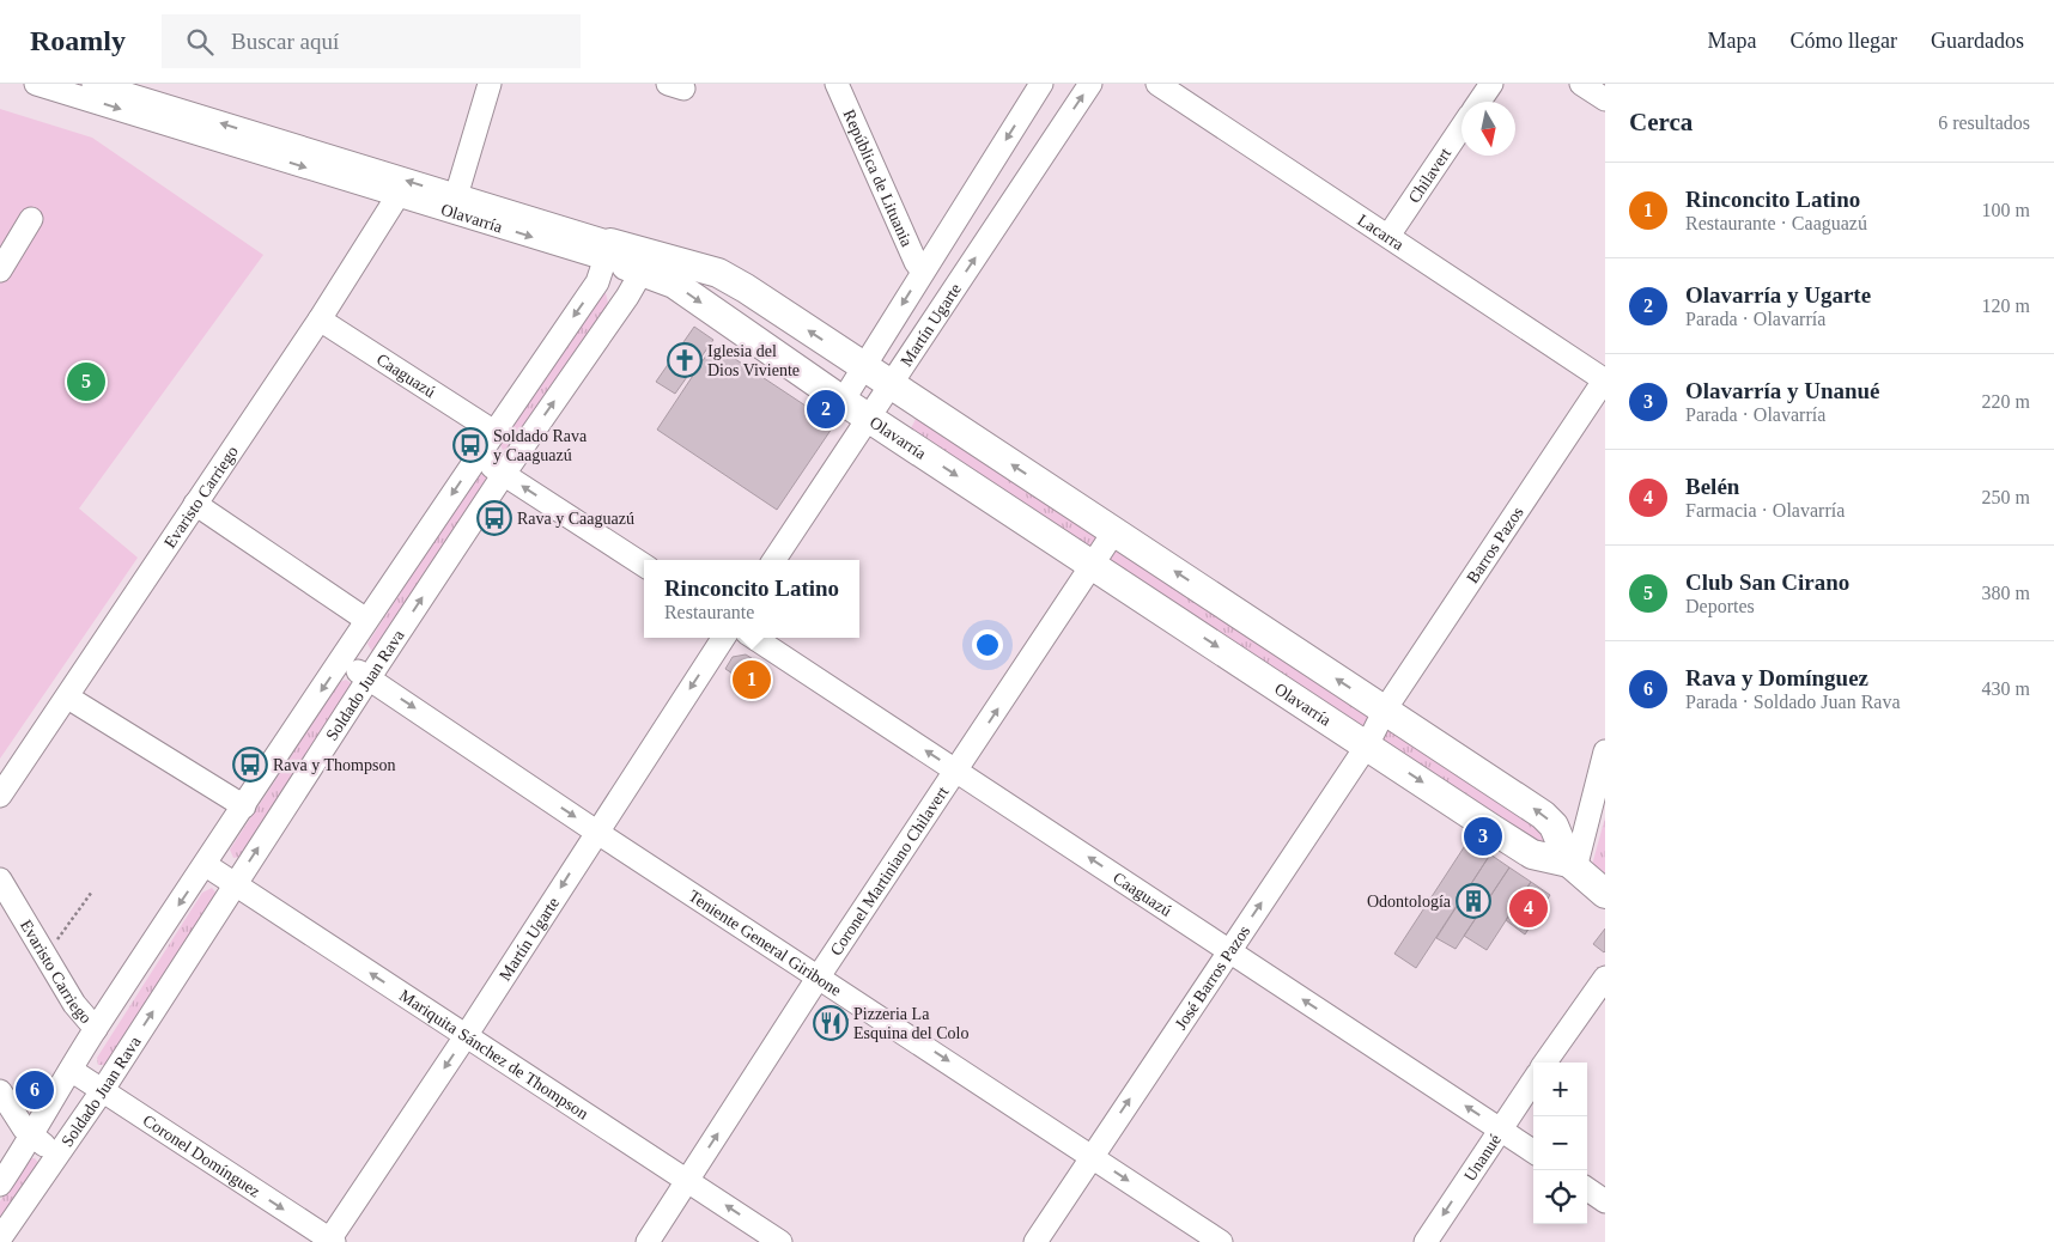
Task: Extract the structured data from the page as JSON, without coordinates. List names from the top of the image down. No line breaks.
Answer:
{"streets":{"main road":["Olavarría"],"street":["Chilavert","República de Lituania","Lacarra","Martín Ugarte","Caaguazú","Evaristo Carriego","Barros Pazos","Soldado Juan Rava","Coronel Martiniano Chilavert","Teniente General Giribone","José Barros Pazos","Mariquita Sánchez de Thompson","Coronel Domínguez","Unanué"]},"crossings":[["Chilavert","Lacarra"],["República de Lituania","Martín Ugarte"],["Olavarría","Martín Ugarte"],["Olavarría","Evaristo Carriego"],["Olavarría","Barros Pazos"],["Olavarría","Soldado Juan Rava"],["Olavarría","Coronel Martiniano Chilavert"],["Olavarría","José Barros Pazos"],["Lacarra","Barros Pazos"],["Martín Ugarte","Teniente General Giribone"],["Martín Ugarte","Mariquita Sánchez de Thompson"],["Martín Ugarte","Coronel Domínguez"],["Caaguazú","Evaristo Carriego"],["Caaguazú","Soldado Juan Rava"],["Caaguazú","Coronel Martiniano Chilavert"],["Caaguazú","José Barros Pazos"],["Caaguazú","Unanué"],["Evaristo Carriego","Soldado Juan Rava"],["Barros Pazos","José Barros Pazos"],["Soldado Juan Rava","Teniente General Giribone"],["Soldado Juan Rava","Mariquita Sánchez de Thompson"],["Soldado Juan Rava","Coronel Domínguez"],["Coronel Martiniano Chilavert","Teniente General Giribone"],["Coronel Martiniano Chilavert","Mariquita Sánchez de Thompson"],["Teniente General Giribone","José Barros Pazos"]],"one_way":["Caaguazú","Coronel Martiniano Chilavert","Teniente General Giribone","José Barros Pazos","Mariquita Sánchez de Thompson","Coronel Domínguez","Unanué"],"places":{"church":["Iglesia del Dios Viviente"],"bus stop":["Soldado Rava y Caaguazú","Rava y Caaguazú","Rava y Thompson"],"building":["Odontología"],"restaurant":["Pizzeria La Esquina del Colo"]},"north":"bottom","page":{"header":"Roamly","search":"Buscar aquí","nav":["Mapa","Cómo llegar","Guardados"],"heading":["Cerca","6 resultados"],"list":[{"mark":"1","name":"Rinconcito Latino","note":"Restaurante · Caaguazú","value":"100 m"},{"mark":"2","name":"Olavarría y Ugarte","note":"Parada · Olavarría","value":"120 m"},{"mark":"3","name":"Olavarría y Unanué","note":"Parada · Olavarría","value":"220 m"},{"mark":"4","name":"Belén","note":"Farmacia · Olavarría","value":"250 m"},{"mark":"5","name":"Club San Cirano","note":"Deportes","value":"380 m"},{"mark":"6","name":"Rava y Domínguez","note":"Parada · Soldado Juan Rava","value":"430 m"}],"pins":["5","2","1","3","4","6"],"popup":["Rinconcito Latino","Restaurante"],"map_buttons":["+","−"]}}
